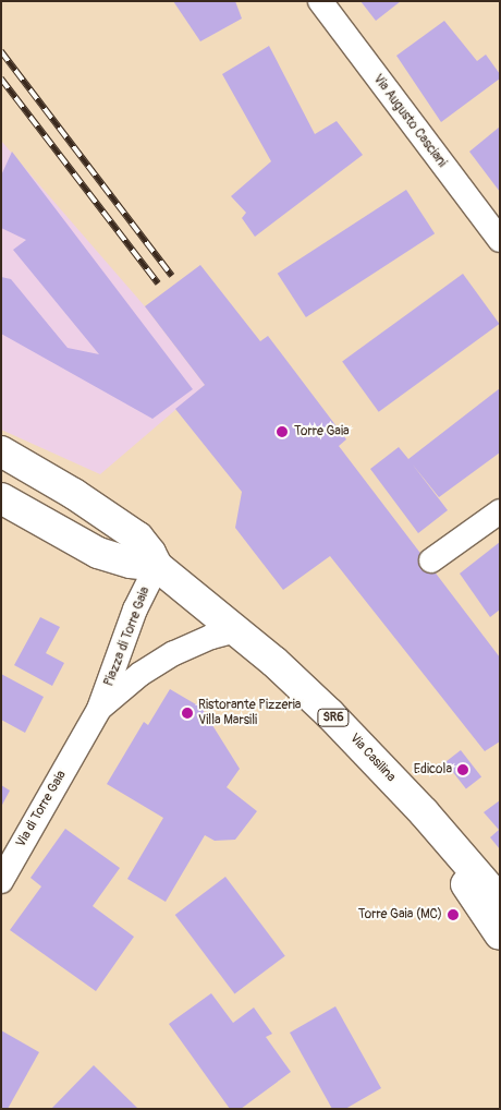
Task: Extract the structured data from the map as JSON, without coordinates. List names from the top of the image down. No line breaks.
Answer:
{"streets":{"main road":["SR6","Via Casilina"],"street":["Via Augusto Casciani","Piazza di Torre Gaia","Via di Torre Gaia"]},"crossings":[["Piazza di Torre Gaia","Via Casilina"],["Piazza di Torre Gaia","Via di Torre Gaia"]],"places":["Torre Gaia","Ristorante Pizzeria Villa Marsili","Edicola","Torre Gaia (MC)"]}
